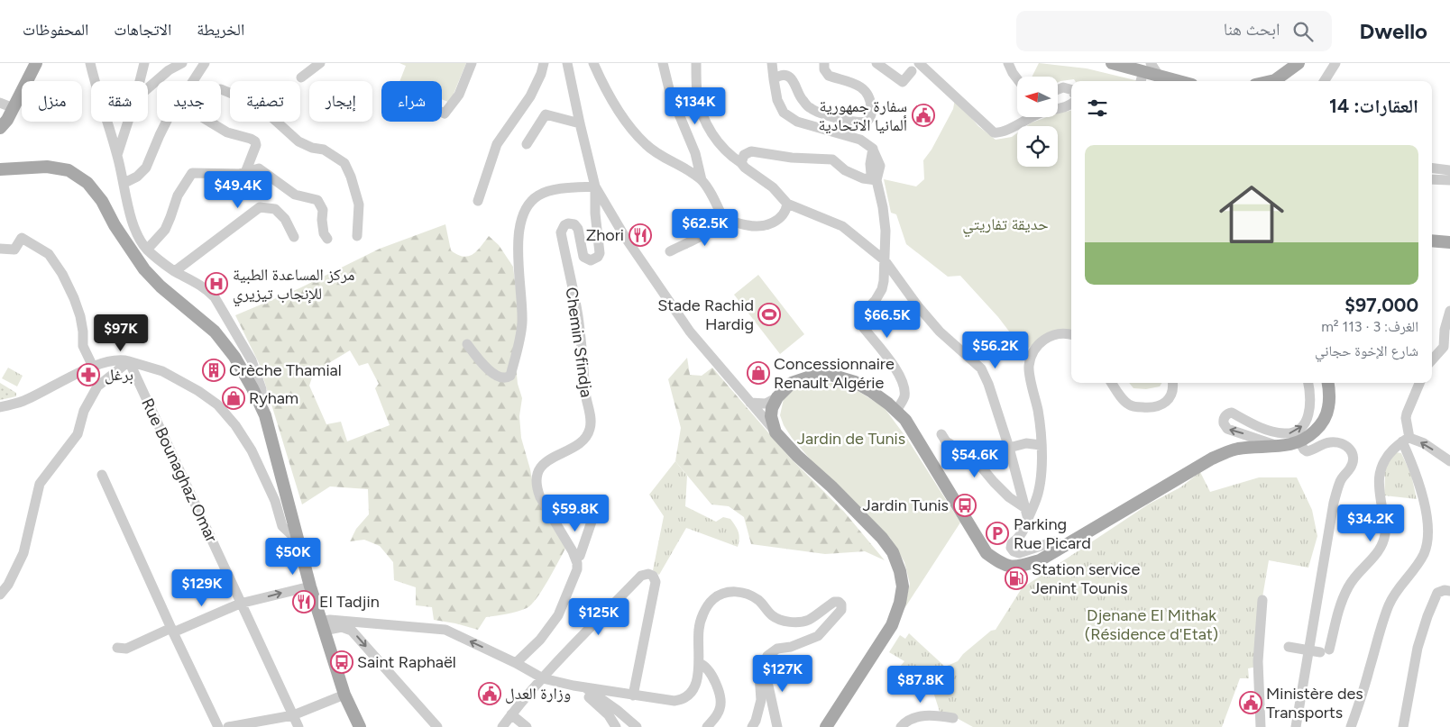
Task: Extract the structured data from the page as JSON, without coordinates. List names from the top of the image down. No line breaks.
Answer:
{"streets":{"street":["Chemin Sfindja","Rue Bounaghaz Omar"]},"parks":["حديقة تفاريتي","Jardin de Tunis","Djenane El Mithak (Résidence d'Etat)"],"places":{"public building":["سفارة جمهورية ألمانيا الاتحادية","وزارة العدل","Ministère des Transports"],"restaurant":["Zhori","El Tadjin"],"hospital":["مركز المساعدة الطبية للإنجاب تيزيري"],"sports":["Stade Rachid Hardig"],"building":["Crèche Thamial"],"shop":["Concessionnaire Renault Algérie","Ryham"],"pharmacy":["برغل"],"bus stop":["Jardin Tunis","Saint Raphaël"],"parking":["Parking Rue Picard"],"fuel station":["Station service Jenint Tounis"]},"north":"left","page":{"header":"Dwello","search":"ابحث هنا","nav":["الخريطة","الاتجاهات","المحفوظات"],"chip":["شراء","إيجار","تصفية","جديد","شقة","منزل"],"heading":"العقارات: 14","price":["$134K","$49.4K","$62.5K","$66.5K","$97K","$56.2K","$54.6K","$59.8K","$34.2K","$50K","$129K","$125K","$127K","$87.8K"],"list":[{"name":"$97,000","note":"الغرف: 3 · 113 m² · شارع الإخوة حجاني"}]}}
